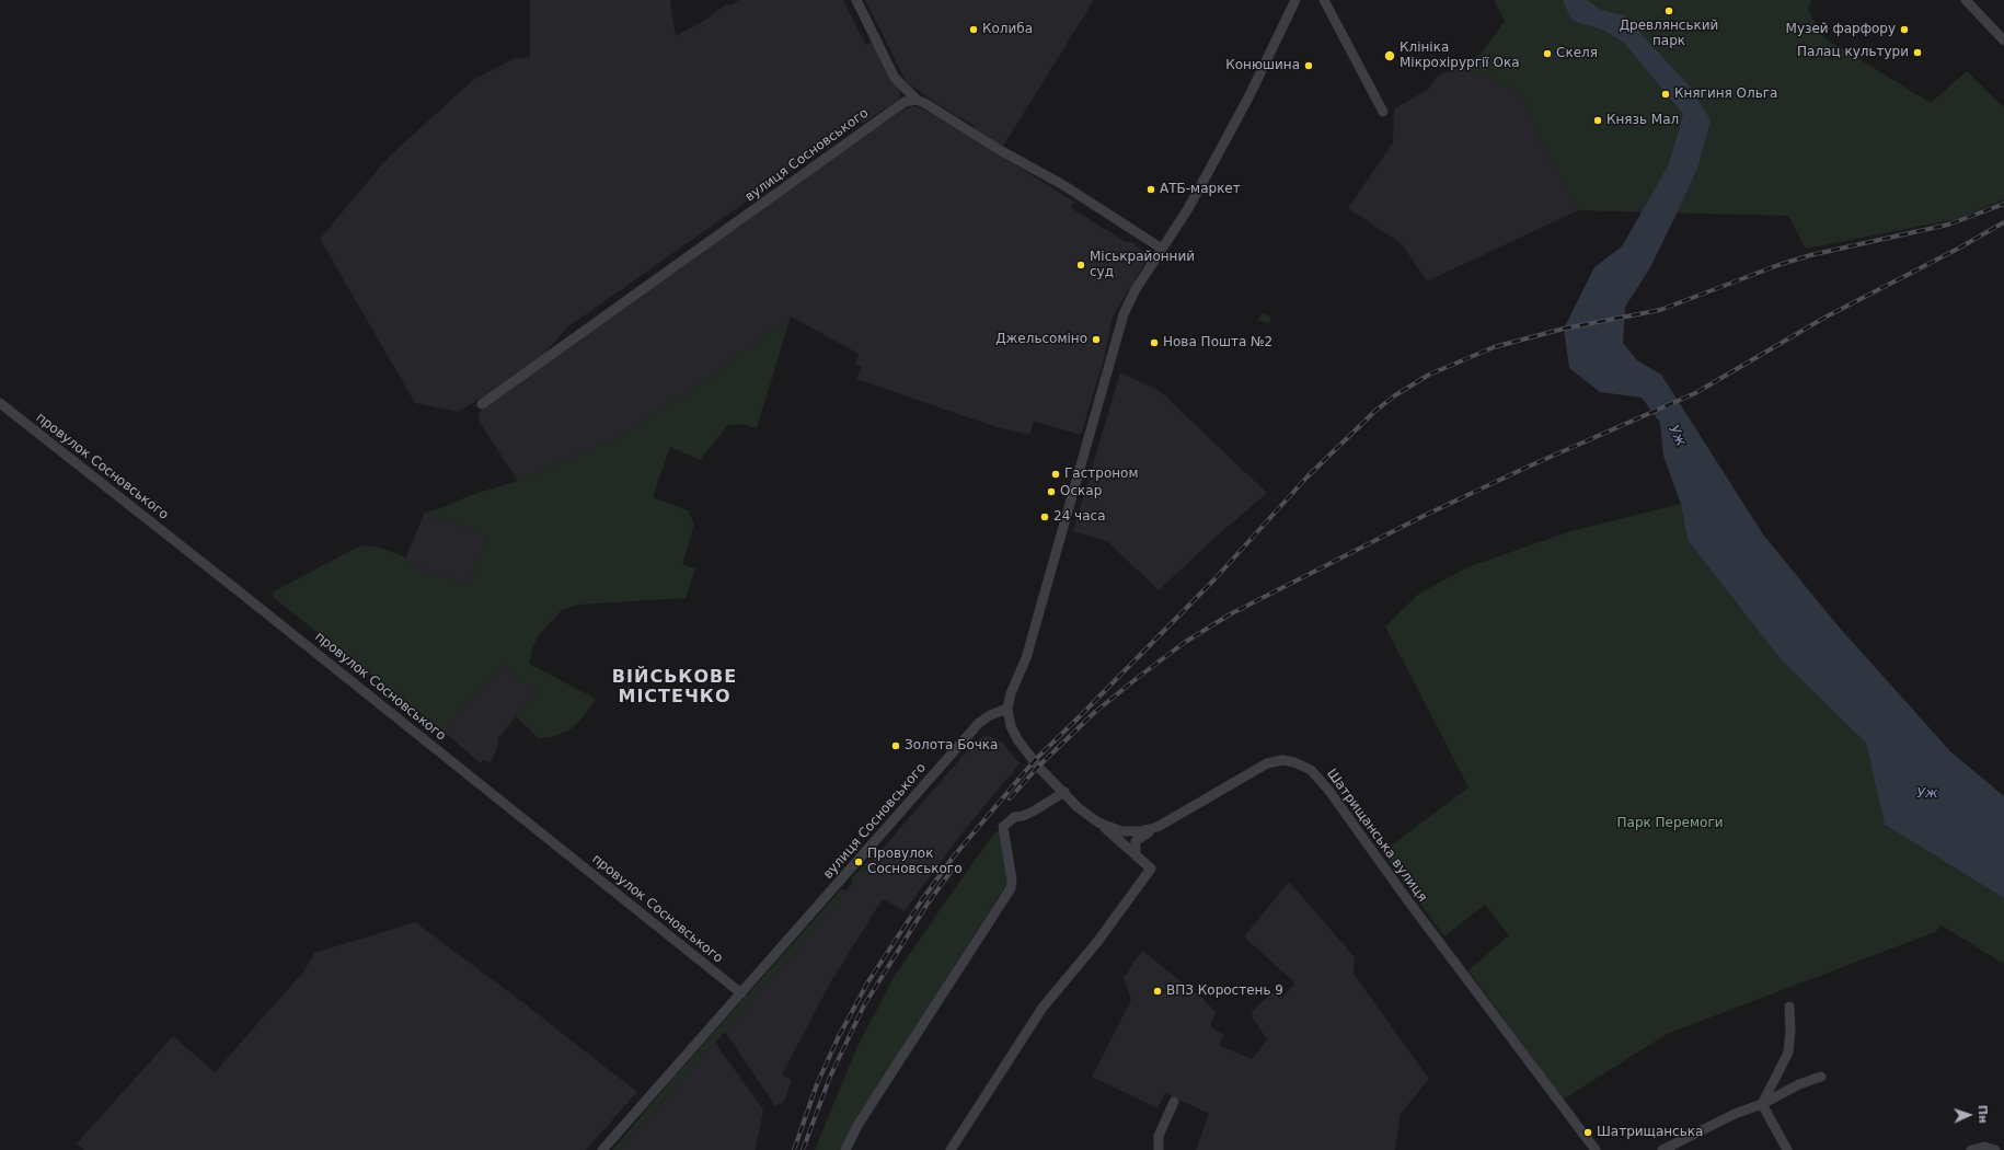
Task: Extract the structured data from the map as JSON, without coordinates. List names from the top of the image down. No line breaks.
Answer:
{"streets":{"street":["вулиця Сосновського","провулок Сосновського","Шатрищанська вулиця"]},"crossings":[["вулиця Сосновського","провулок Сосновського"],["вулиця Сосновського","Шатрищанська вулиця"]],"districts":["ВІЙСЬКОВЕ МІСТЕЧКО"],"water":["Уж"],"parks":["Парк Перемоги"],"places":["Древлянський парк","Колиба","Музей фарфору","Палац культури","Скеля","Клініка Мікрохірургії Ока","Конюшина","Княгиня Ольга","Князь Мал","АТБ-маркет","Міськрайонний суд","Джельсоміно","Нова Пошта №2","Гастроном","Оскар","24 часа","Золота Бочка","Провулок Сосновського","ВПЗ Коростень 9","Шатрищанська"],"north":"right"}
